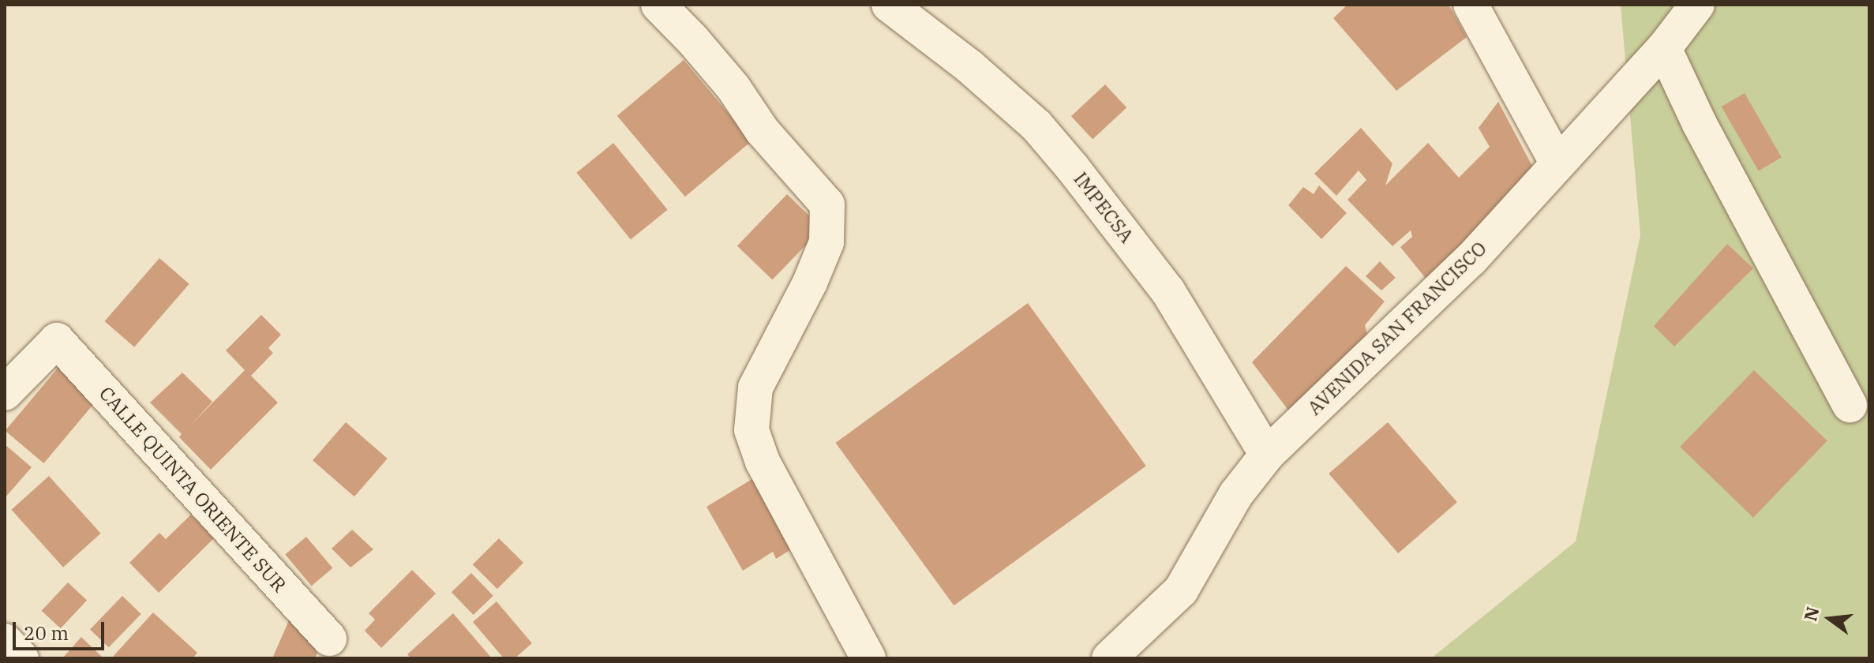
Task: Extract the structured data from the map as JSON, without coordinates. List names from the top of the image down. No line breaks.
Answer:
{"streets":{"street":["IMPECSA","AVENIDA SAN FRANCISCO","CALLE QUINTA ORIENTE SUR"]},"crossings":[["IMPECSA","AVENIDA SAN FRANCISCO"]],"scale_bar":"20 m","north":"left"}
